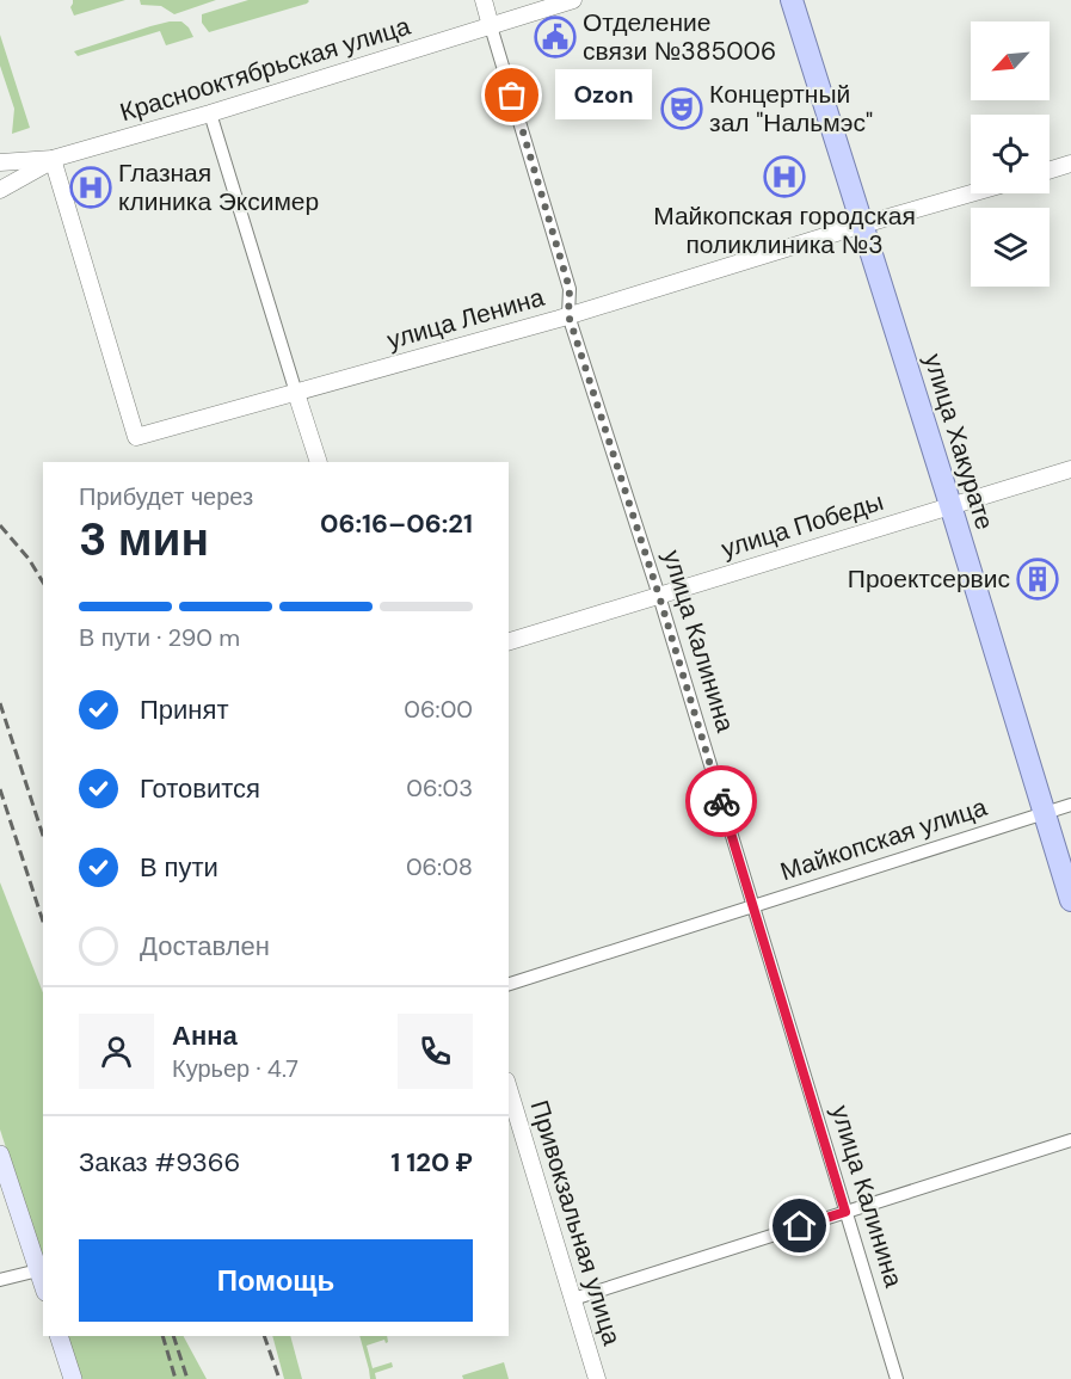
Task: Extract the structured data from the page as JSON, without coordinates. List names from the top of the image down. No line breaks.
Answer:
{"streets":{"main road":["улица Хакурате"],"street":["Краснооктябрьская улица","улица Ленина","улица Победы","улица Калинина","Майкопская улица","Привокзальная улица"]},"crossings":[["Краснооктябрьская улица","улица Ленина"],["Краснооктябрьская улица","улица Калинина"],["улица Ленина","улица Хакурате"],["улица Ленина","улица Калинина"],["улица Хакурате","улица Победы"],["улица Хакурате","Майкопская улица"],["улица Победы","улица Калинина"],["улица Калинина","Майкопская улица"]],"places":{"public building":["Отделение связи №385006"],"other":["Ozon"],"theatre":["Концертный зал \"Нальмэс\""],"hospital":["Майкопская городская поликлиника №3","Глазная клиника Эксимер"],"building":["Проектсервис"]},"north":"bottom left","page":{"bubble":"Ozon","heading":["3 мин","Прибудет через","06:16–06:21"],"panel":["Анна","Курьер · 4.7","Заказ #9366","1 120 ₽"],"bar":"В пути · 290 m","list":[["Принят","06:00"],["Готовится","06:03"],["В пути","06:08"],"Доставлен"],"buttons":"Помощь"}}
